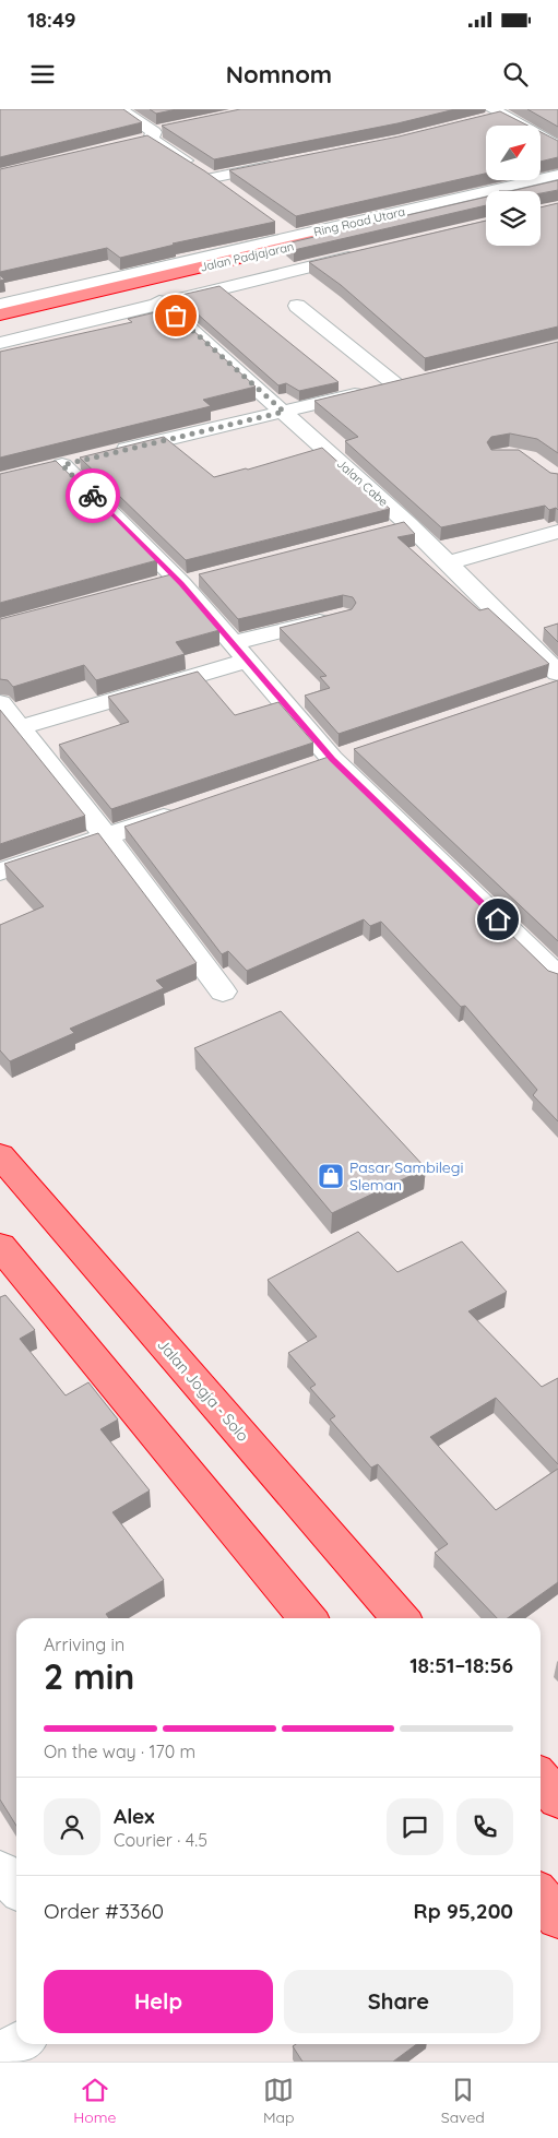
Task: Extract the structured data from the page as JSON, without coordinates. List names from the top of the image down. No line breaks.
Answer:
{"streets":{"highway":["Jalan Padjajaran","Jalan Jogja - Solo"],"street":["Ring Road Utara","Jalan Cabe"]},"places":{"shop":["Pasar Sambilegi Sleman"]},"north":"top right","page":{"status":"18:49","header":"Nomnom","heading":["2 min","Arriving in","18:51–18:56"],"panel":["Alex","Courier · 4.5","Order #3360","Rp 95,200"],"bar":"On the way · 170 m","buttons":["Help","Share"],"tabs":["Home","Map","Saved"]}}
